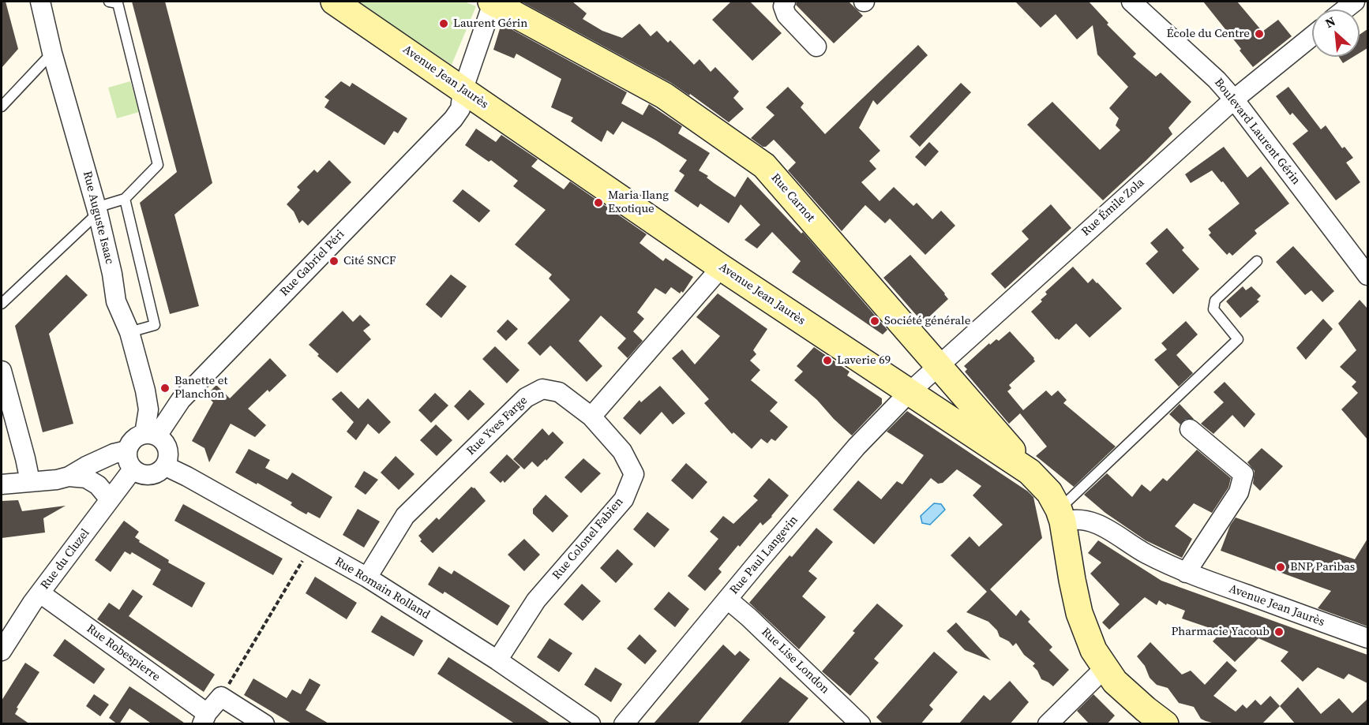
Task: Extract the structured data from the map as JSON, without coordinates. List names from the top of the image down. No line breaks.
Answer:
{"streets":{"main road":["Avenue Jean Jaurès","Rue Carnot"],"street":["Boulevard Laurent Gérin","Rue Émile Zola","Rue Auguste Isaac","Rue Gabriel Péri","Rue Yves Farge","Rue Colonel Fabien","Rue Paul Langevin","Rue du Cluzel","Rue Romain Rolland","Rue Robespierre","Rue Lise London"]},"crossings":[["Avenue Jean Jaurès","Rue Carnot"],["Avenue Jean Jaurès","Rue Émile Zola"],["Avenue Jean Jaurès","Rue Gabriel Péri"],["Avenue Jean Jaurès","Rue Paul Langevin"],["Boulevard Laurent Gérin","Rue Émile Zola"],["Rue Carnot","Rue Émile Zola"],["Rue Carnot","Rue Gabriel Péri"],["Rue Émile Zola","Rue Paul Langevin"],["Rue Auguste Isaac","Rue Gabriel Péri"],["Rue Auguste Isaac","Rue du Cluzel"],["Rue Auguste Isaac","Rue Romain Rolland"],["Rue Gabriel Péri","Rue du Cluzel"],["Rue Gabriel Péri","Rue Romain Rolland"],["Rue Yves Farge","Rue Colonel Fabien"],["Rue Yves Farge","Rue Romain Rolland"],["Rue Colonel Fabien","Rue Romain Rolland"],["Rue Paul Langevin","Rue Lise London"],["Rue du Cluzel","Rue Romain Rolland"],["Rue du Cluzel","Rue Robespierre"]],"places":["Laurent Gérin","École du Centre","Maria Ilang Exotique","Cité SNCF","Société générale","Laverie 69","Banette et Planchon","BNP Paribas","Pharmacie Yacoub"],"north":"top left"}
